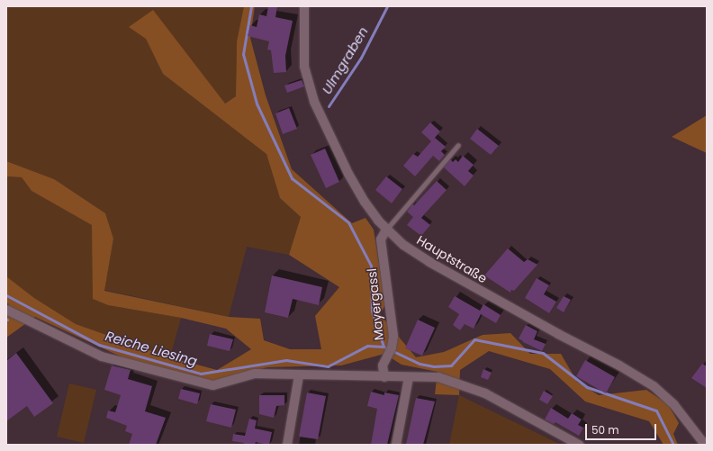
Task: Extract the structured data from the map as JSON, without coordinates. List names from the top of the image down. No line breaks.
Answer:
{"streets":{"street":["Hauptstraße","Mayergassl"]},"crossings":[["Hauptstraße","Mayergassl"]],"water":["Ulmgraben","Reiche Liesing"],"scale_bar":"50 m"}
